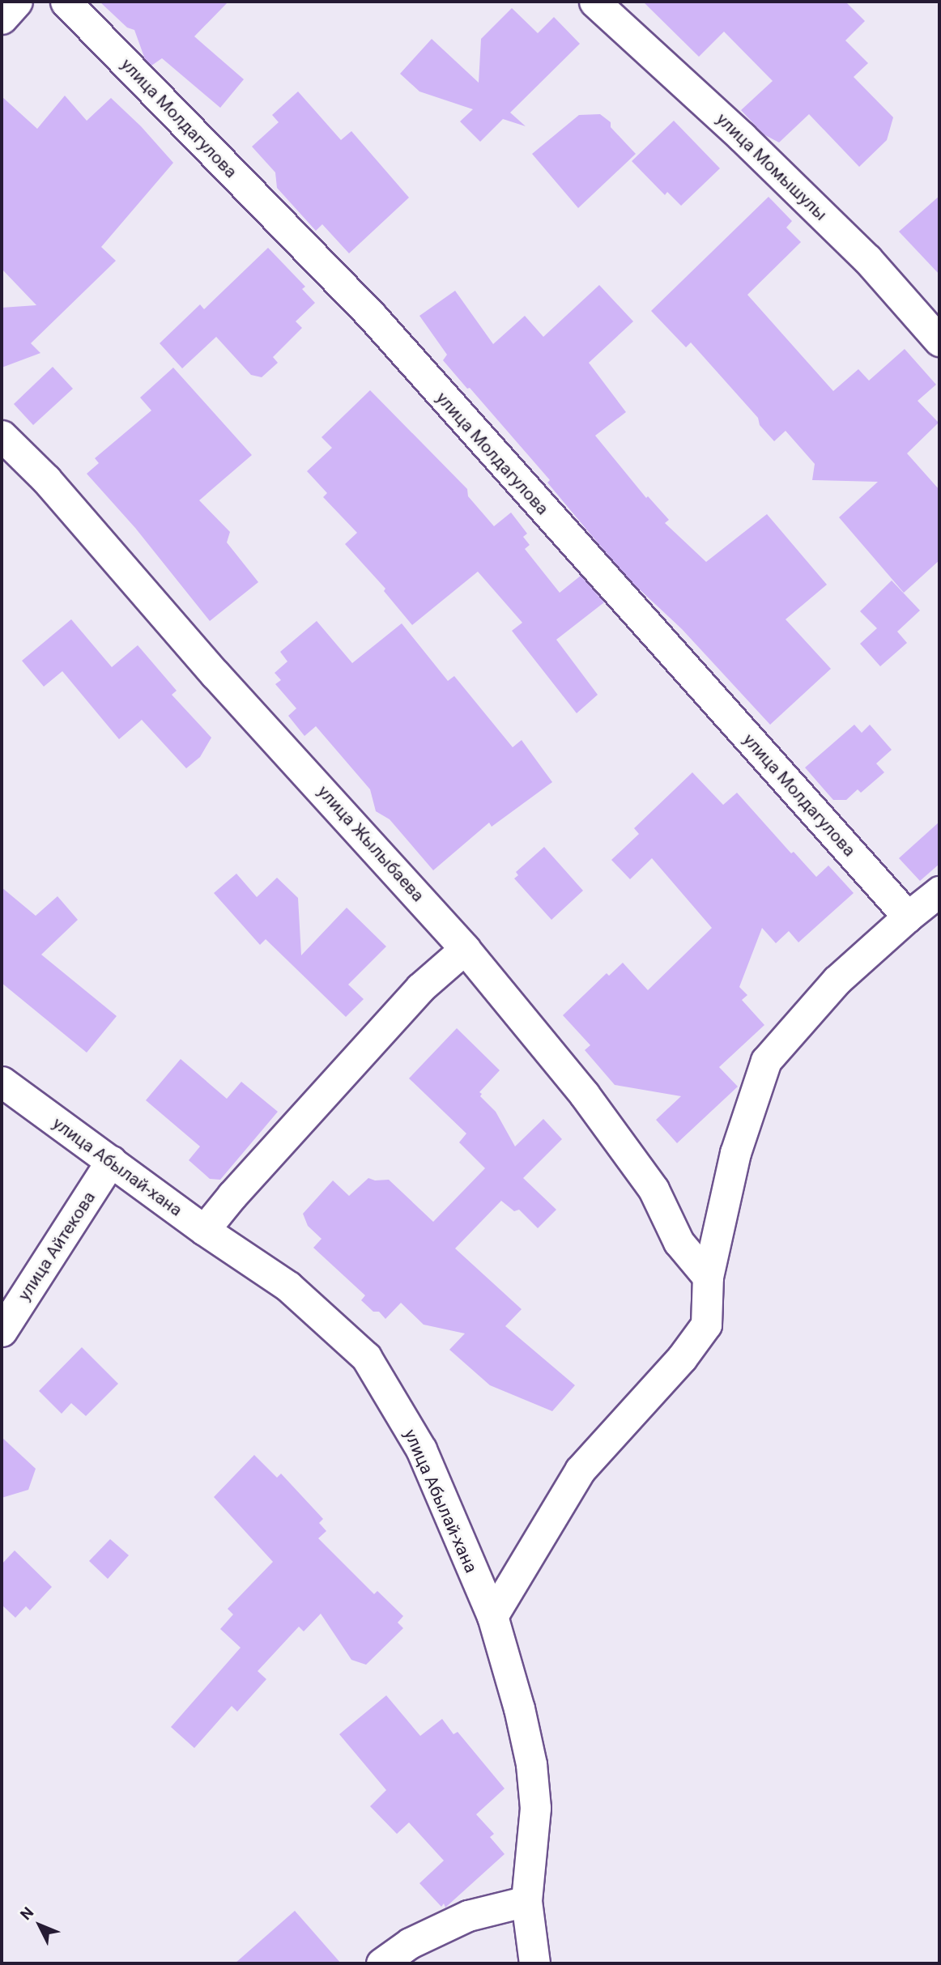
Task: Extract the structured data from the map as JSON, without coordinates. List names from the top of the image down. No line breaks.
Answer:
{"streets":{"street":["улица Молдагулова","улица Момышулы","улица Жылыбаева","улица Абылай-хана","улица Айтекова"]},"crossings":[["улица Абылай-хана","улица Айтекова"]],"north":"top left"}
